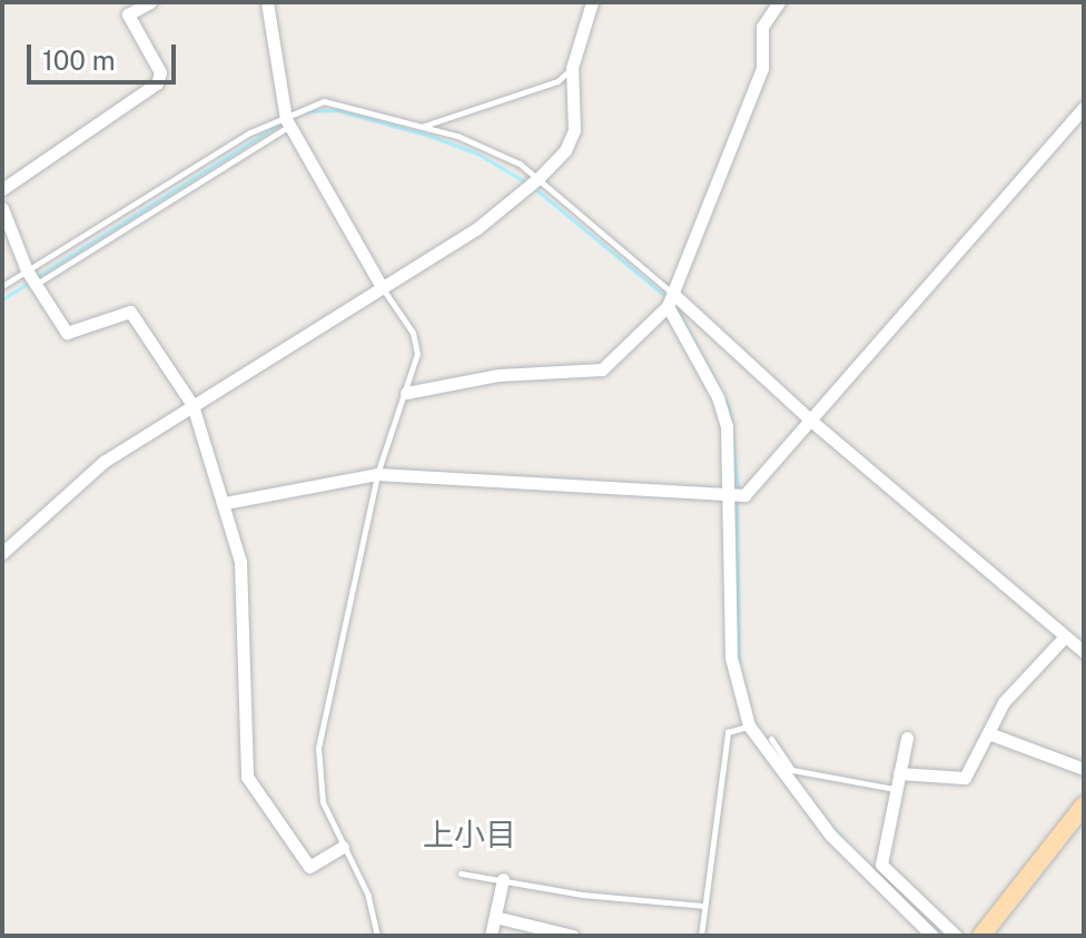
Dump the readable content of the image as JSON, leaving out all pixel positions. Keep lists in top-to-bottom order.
{
  "districts": ["上小目"],
  "scale_bar": "100 m"
}
